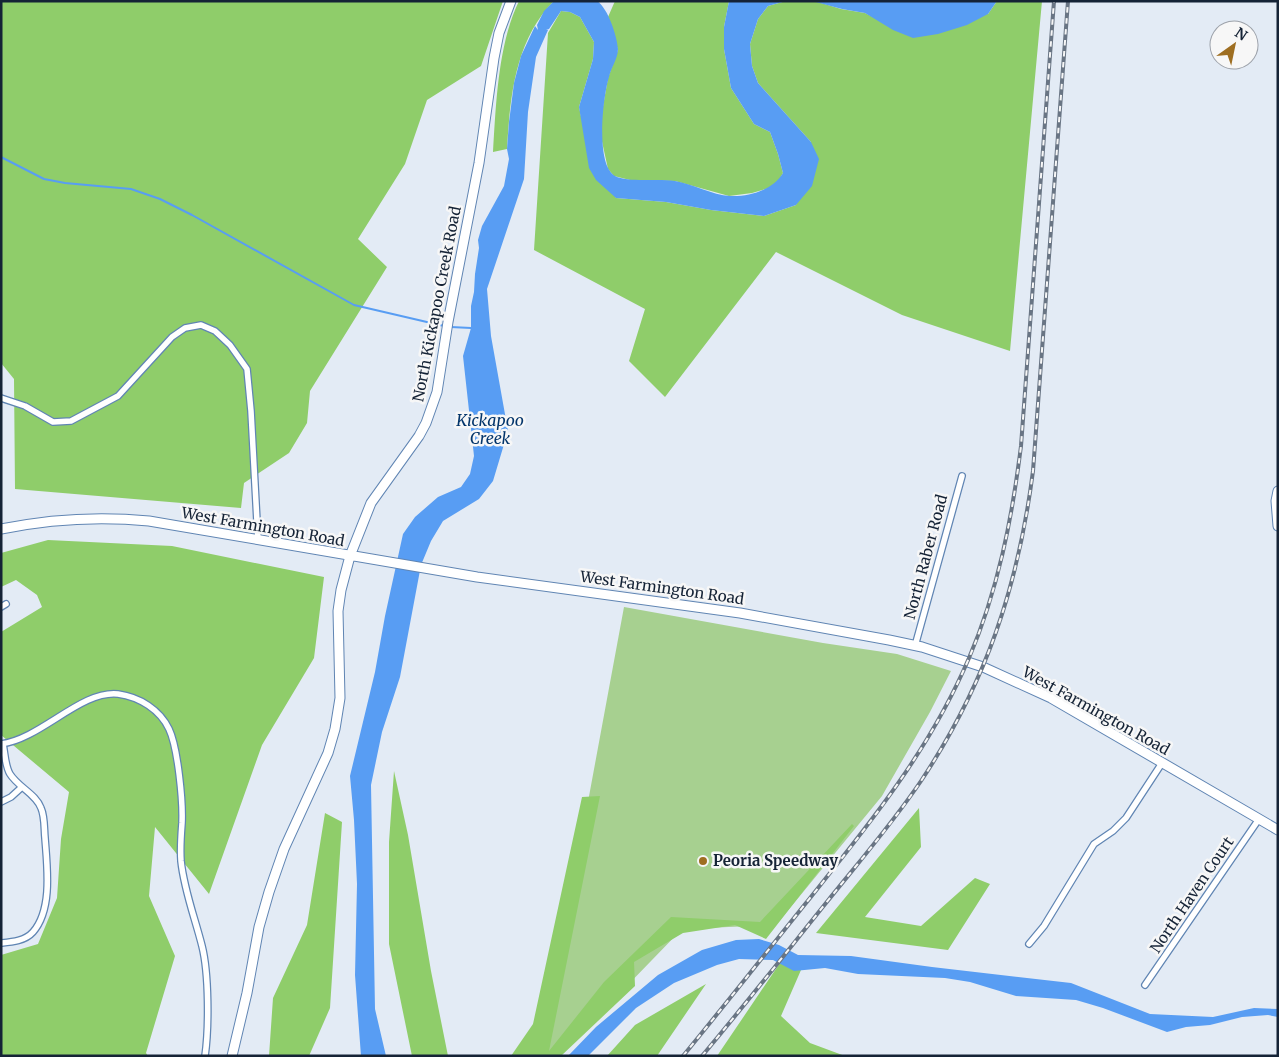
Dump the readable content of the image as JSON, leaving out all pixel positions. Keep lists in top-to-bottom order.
{
  "streets": {
    "main road": ["North Kickapoo Creek Road", "West Farmington Road"],
    "street": ["North Raber Road", "North Haven Court"]
  },
  "crossings": [
    ["North Kickapoo Creek Road", "West Farmington Road"],
    ["West Farmington Road", "North Raber Road"],
    ["West Farmington Road", "North Haven Court"]
  ],
  "water": ["Kickapoo Creek"],
  "places": ["Peoria Speedway"],
  "north": "top right"
}
